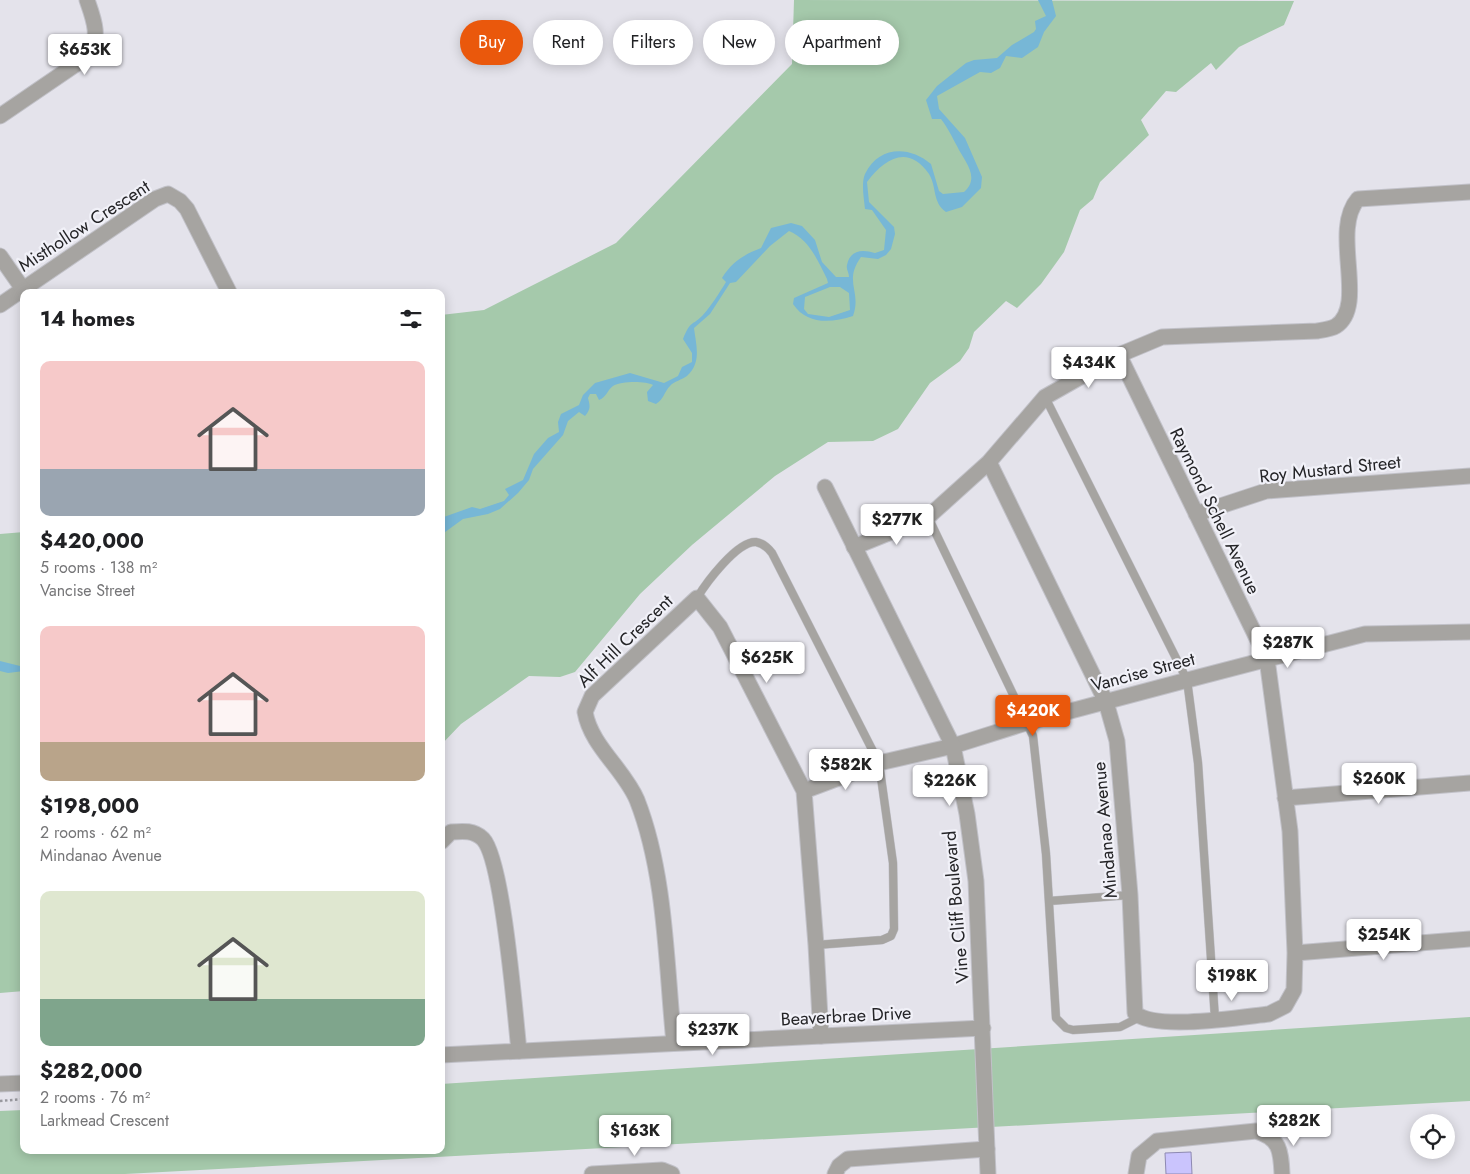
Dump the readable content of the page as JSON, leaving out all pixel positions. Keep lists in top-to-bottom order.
{
  "streets": {
    "street": [
      "Misthollow Crescent",
      "Roy Mustard Street",
      "Raymond Schell Avenue",
      "Alf Hill Crescent",
      "Vancise Street",
      "Mindanao Avenue",
      "Vine Cliff Boulevard",
      "Beaverbrae Drive"
    ]
  },
  "crossings": [
    ["Roy Mustard Street", "Raymond Schell Avenue"],
    ["Raymond Schell Avenue", "Vancise Street"],
    ["Alf Hill Crescent", "Vancise Street"],
    ["Alf Hill Crescent", "Beaverbrae Drive"],
    ["Vancise Street", "Mindanao Avenue"],
    ["Vancise Street", "Vine Cliff Boulevard"],
    ["Vine Cliff Boulevard", "Beaverbrae Drive"]
  ],
  "page": {
    "chip": [
      "Buy",
      "Rent",
      "Filters",
      "New",
      "Apartment"
    ],
    "price": [
      "$653K",
      "$434K",
      "$277K",
      "$287K",
      "$625K",
      "$420K",
      "$582K",
      "$260K",
      "$226K",
      "$254K",
      "$198K",
      "$237K",
      "$282K",
      "$163K"
    ],
    "heading": "14 homes",
    "list": [
      {
        "name": "$420,000",
        "note": "5 rooms · 138 m² · Vancise Street"
      },
      {
        "name": "$198,000",
        "note": "2 rooms · 62 m² · Mindanao Avenue"
      },
      {
        "name": "$282,000",
        "note": "2 rooms · 76 m² · Larkmead Crescent"
      }
    ]
  }
}
